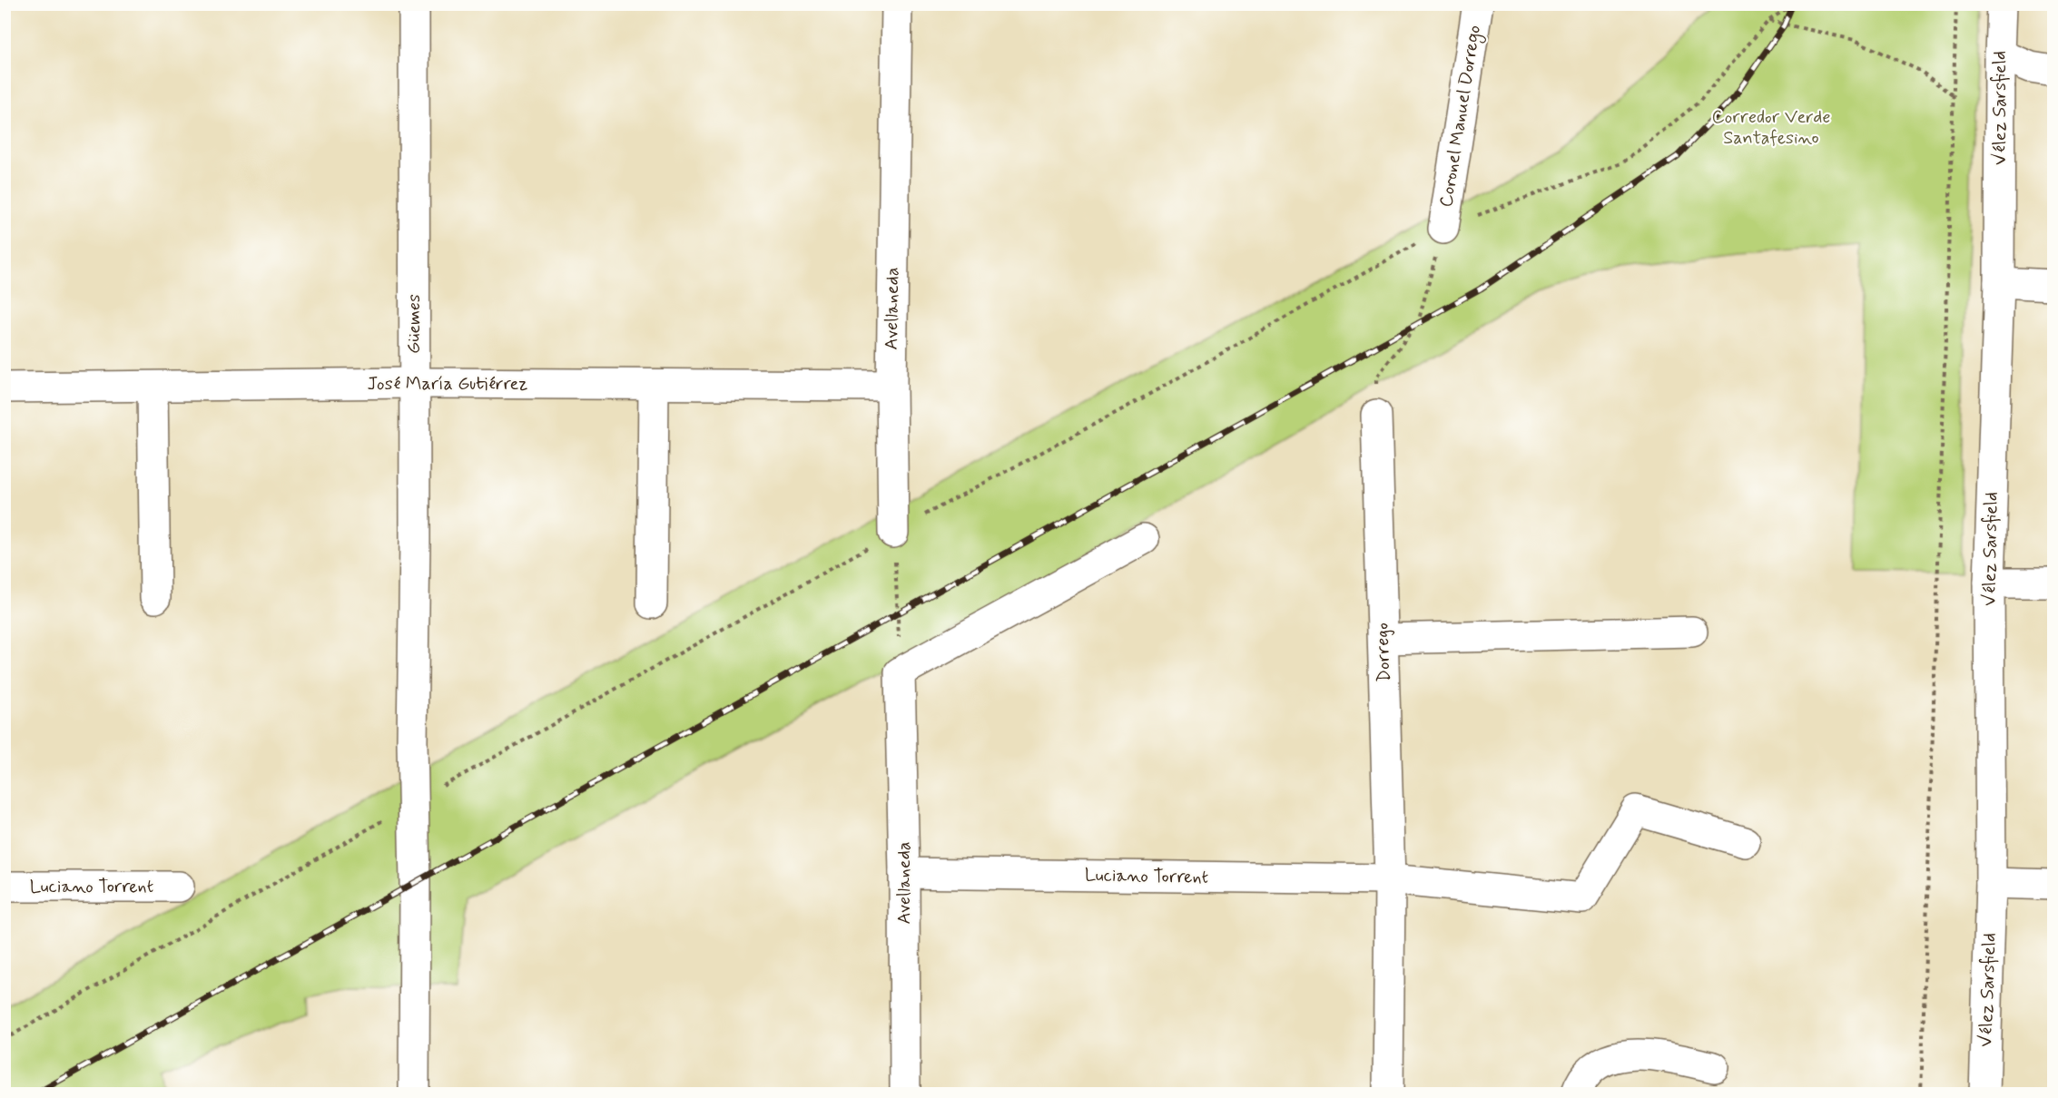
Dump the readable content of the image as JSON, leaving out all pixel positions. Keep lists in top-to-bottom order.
{
  "streets": {
    "street": [
      "Vélez Sarsfield",
      "Coronel Manuel Dorrego",
      "Avellaneda",
      "Güemes",
      "José María Gutiérrez",
      "Dorrego",
      "Luciano Torrent"
    ]
  },
  "crossings": [
    ["Avellaneda", "José María Gutiérrez"],
    ["Avellaneda", "Luciano Torrent"],
    ["Güemes", "José María Gutiérrez"],
    ["Dorrego", "Luciano Torrent"]
  ],
  "parks": ["Corredor Verde Santafesino"]
}
